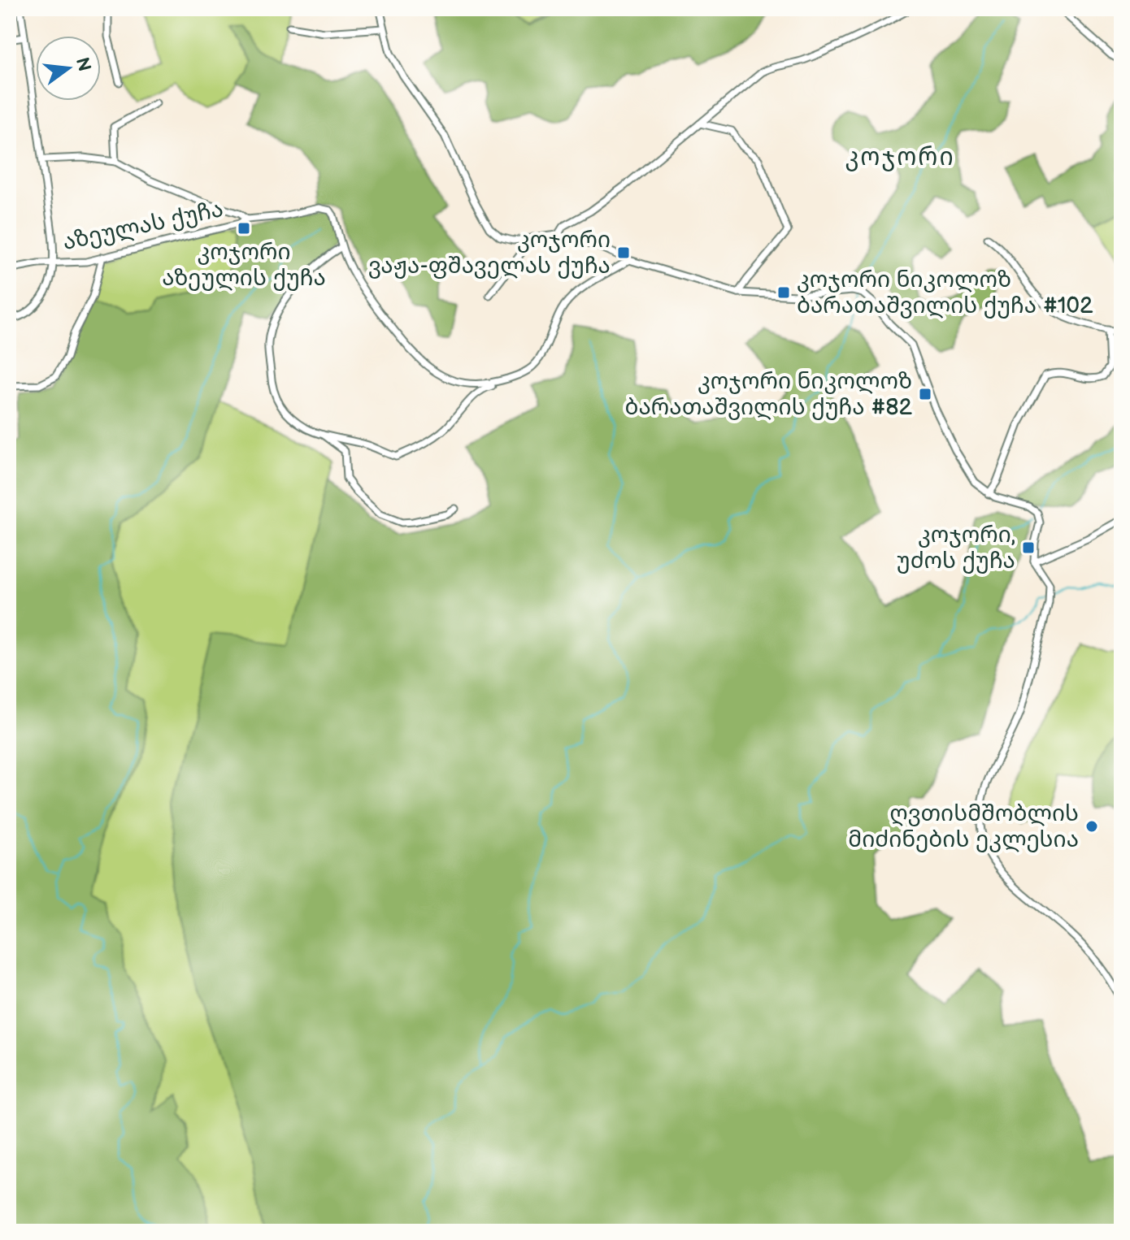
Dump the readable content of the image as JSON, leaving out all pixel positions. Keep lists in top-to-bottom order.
{
  "streets": {
    "street": ["აზეულას ქუჩა"]
  },
  "districts": ["კოჯორი"],
  "places": {
    "transit": [
      "კოჯორი აზეულის ქუჩა",
      "კოჯორი ვაჟა-ფშაველას ქუჩა",
      "კოჯორი ნიკოლოზ ბარათაშვილის ქუჩა #102",
      "კოჯორი ნიკოლოზ ბარათაშვილის ქუჩა #82",
      "კოჯორი, უძოს ქუჩა"
    ],
    "other": ["ღვთისმშობლის მიძინების ეკლესია"]
  },
  "north": "right"
}
